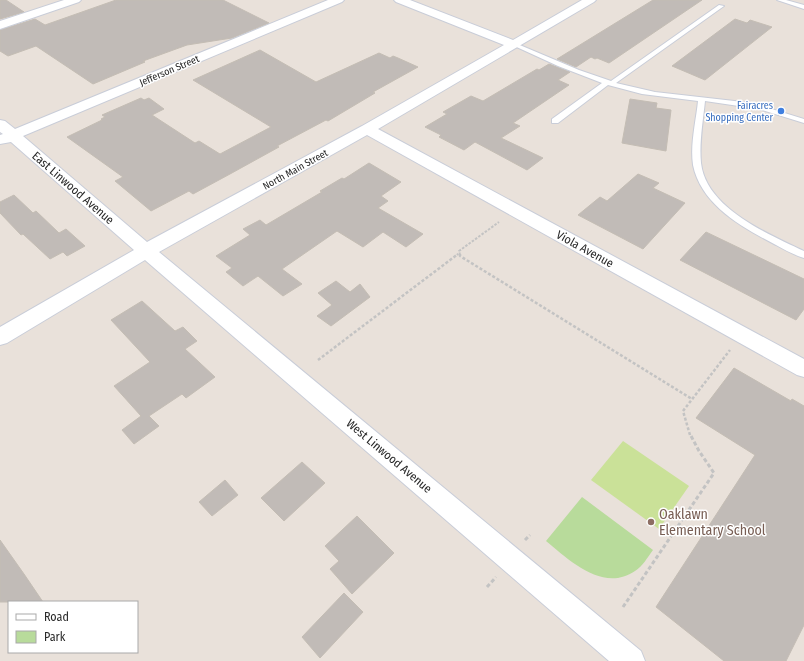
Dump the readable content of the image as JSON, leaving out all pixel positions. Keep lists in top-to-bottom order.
{
  "streets": {
    "street": [
      "Jefferson Street",
      "North Main Street",
      "East Linwood Avenue",
      "Viola Avenue",
      "West Linwood Avenue"
    ]
  },
  "crossings": [
    ["Jefferson Street", "East Linwood Avenue"],
    ["North Main Street", "East Linwood Avenue"],
    ["North Main Street", "Viola Avenue"],
    ["North Main Street", "West Linwood Avenue"],
    ["East Linwood Avenue", "West Linwood Avenue"]
  ],
  "places": ["Fairacres Shopping Center", "Oaklawn Elementary School"],
  "legend": ["Road", "Park"]
}
